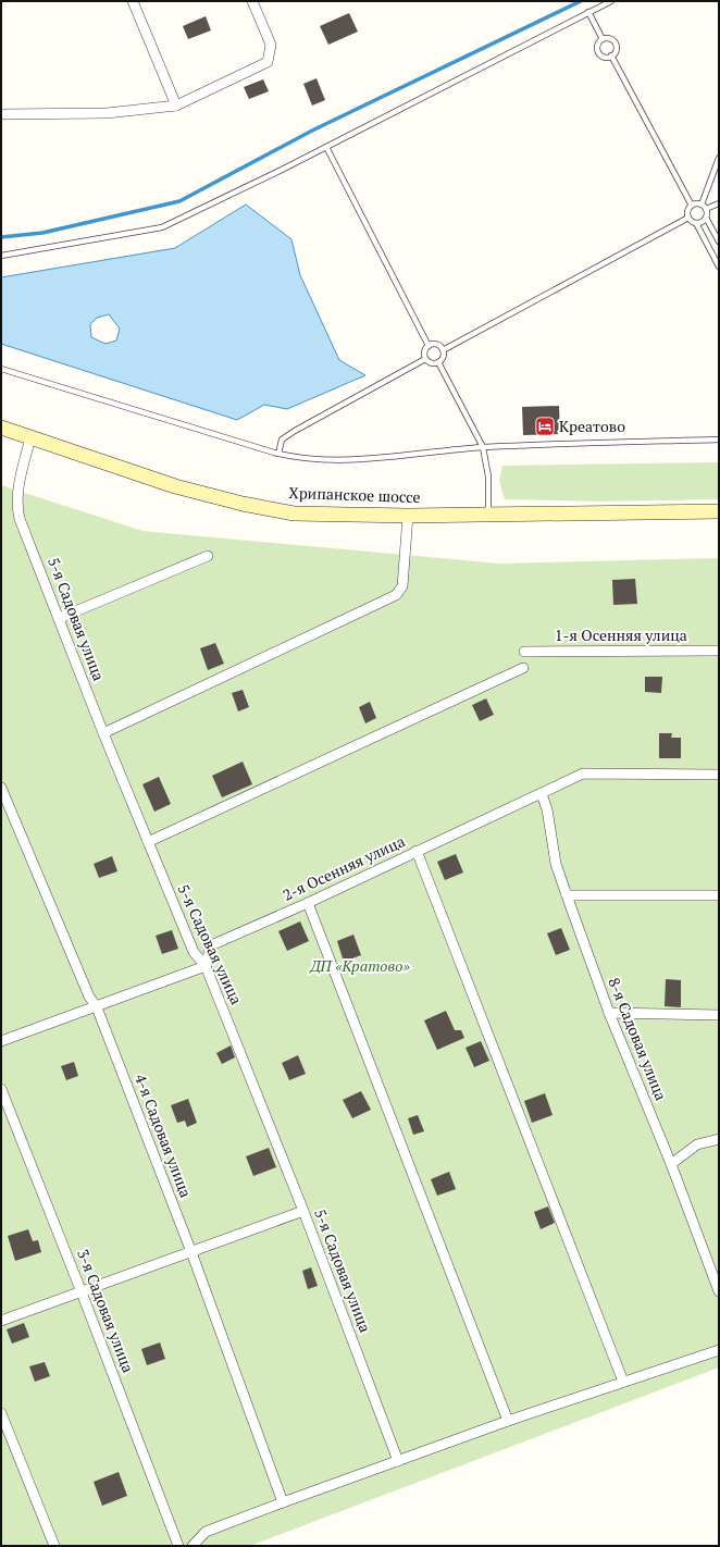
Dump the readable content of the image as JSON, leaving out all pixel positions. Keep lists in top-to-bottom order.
{
  "streets": {
    "main road": ["Хрипанское шоссе"],
    "street": [
      "5-я Садовая улица",
      "1-я Осенняя улица",
      "2-я Осенняя улица",
      "8-я Садовая улица",
      "4-я Садовая улица",
      "3-я Садовая улица"
    ]
  },
  "crossings": [
    ["Хрипанское шоссе", "5-я Садовая улица"],
    ["5-я Садовая улица", "2-я Осенняя улица"],
    ["2-я Осенняя улица", "8-я Садовая улица"]
  ],
  "parks": ["ДП «Кратово»"],
  "places": {
    "hotel": ["Креатово"]
  }
}
